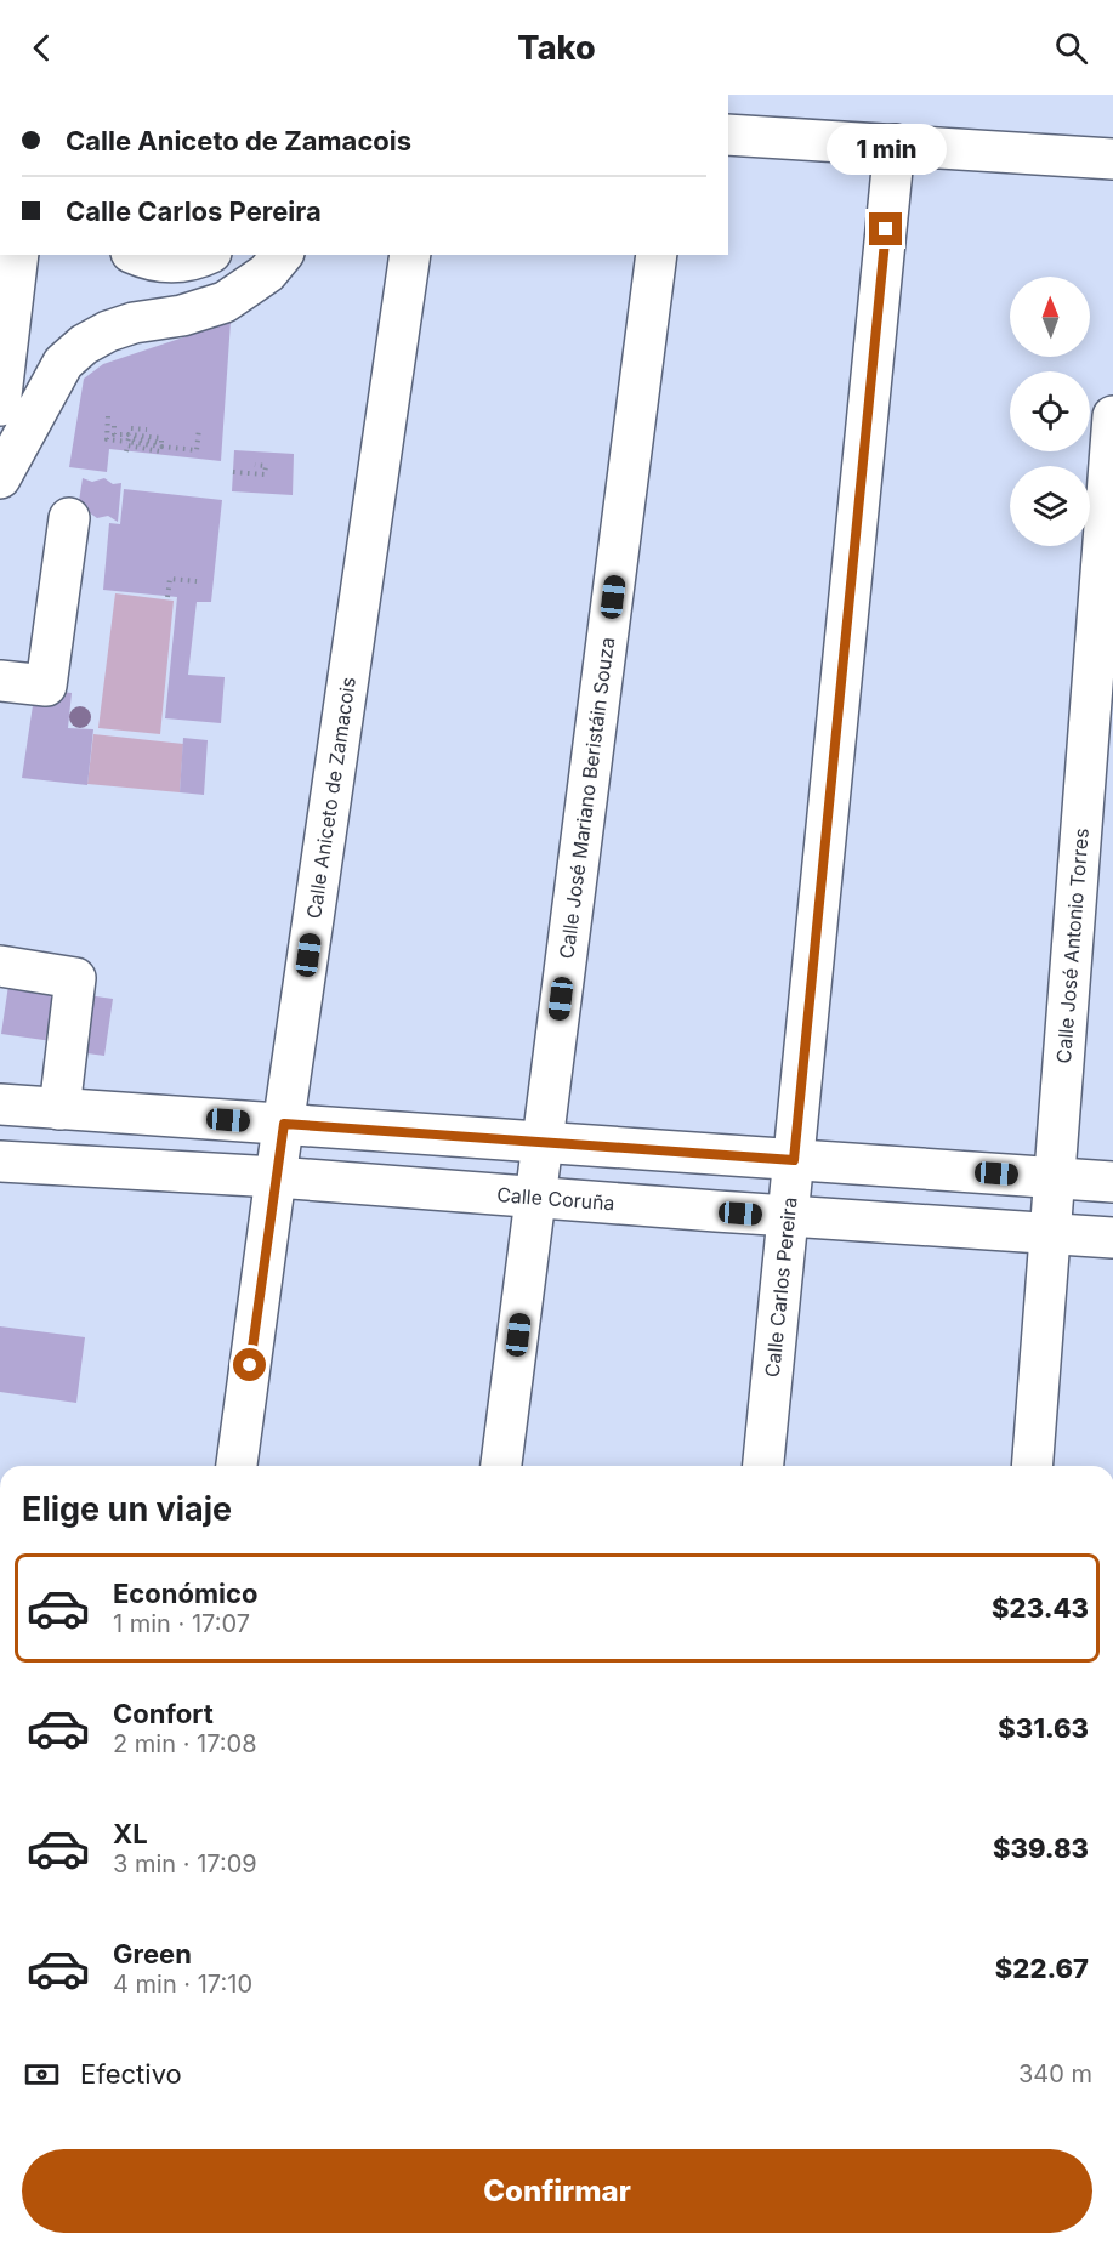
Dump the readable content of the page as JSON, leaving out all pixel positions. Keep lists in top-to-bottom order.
{
  "streets": {
    "main road": [
      "Calle Aniceto de Zamacois",
      "Calle José Mariano Beristáin Souza",
      "Calle José Antonio Torres",
      "Calle Coruña",
      "Calle Carlos Pereira"
    ]
  },
  "crossings": [
    ["Calle Aniceto de Zamacois", "Calle Coruña"],
    ["Calle José Mariano Beristáin Souza", "Calle Coruña"],
    ["Calle José Antonio Torres", "Calle Coruña"],
    ["Calle Coruña", "Calle Carlos Pereira"]
  ],
  "north": "top",
  "page": {
    "header": "Tako",
    "banner": ["Calle Aniceto de Zamacois", "Calle Carlos Pereira"],
    "bubble": "1 min",
    "heading": "Elige un viaje",
    "list": [
      {
        "name": "Económico",
        "note": "1 min · 17:07",
        "value": "$23.43"
      },
      {
        "name": "Confort",
        "note": "2 min · 17:08",
        "value": "$31.63"
      },
      {
        "name": "XL",
        "note": "3 min · 17:09",
        "value": "$39.83"
      },
      {
        "name": "Green",
        "note": "4 min · 17:10",
        "value": "$22.67"
      }
    ],
    "pay": ["Efectivo", "340 m"],
    "buttons": "Confirmar"
  }
}
